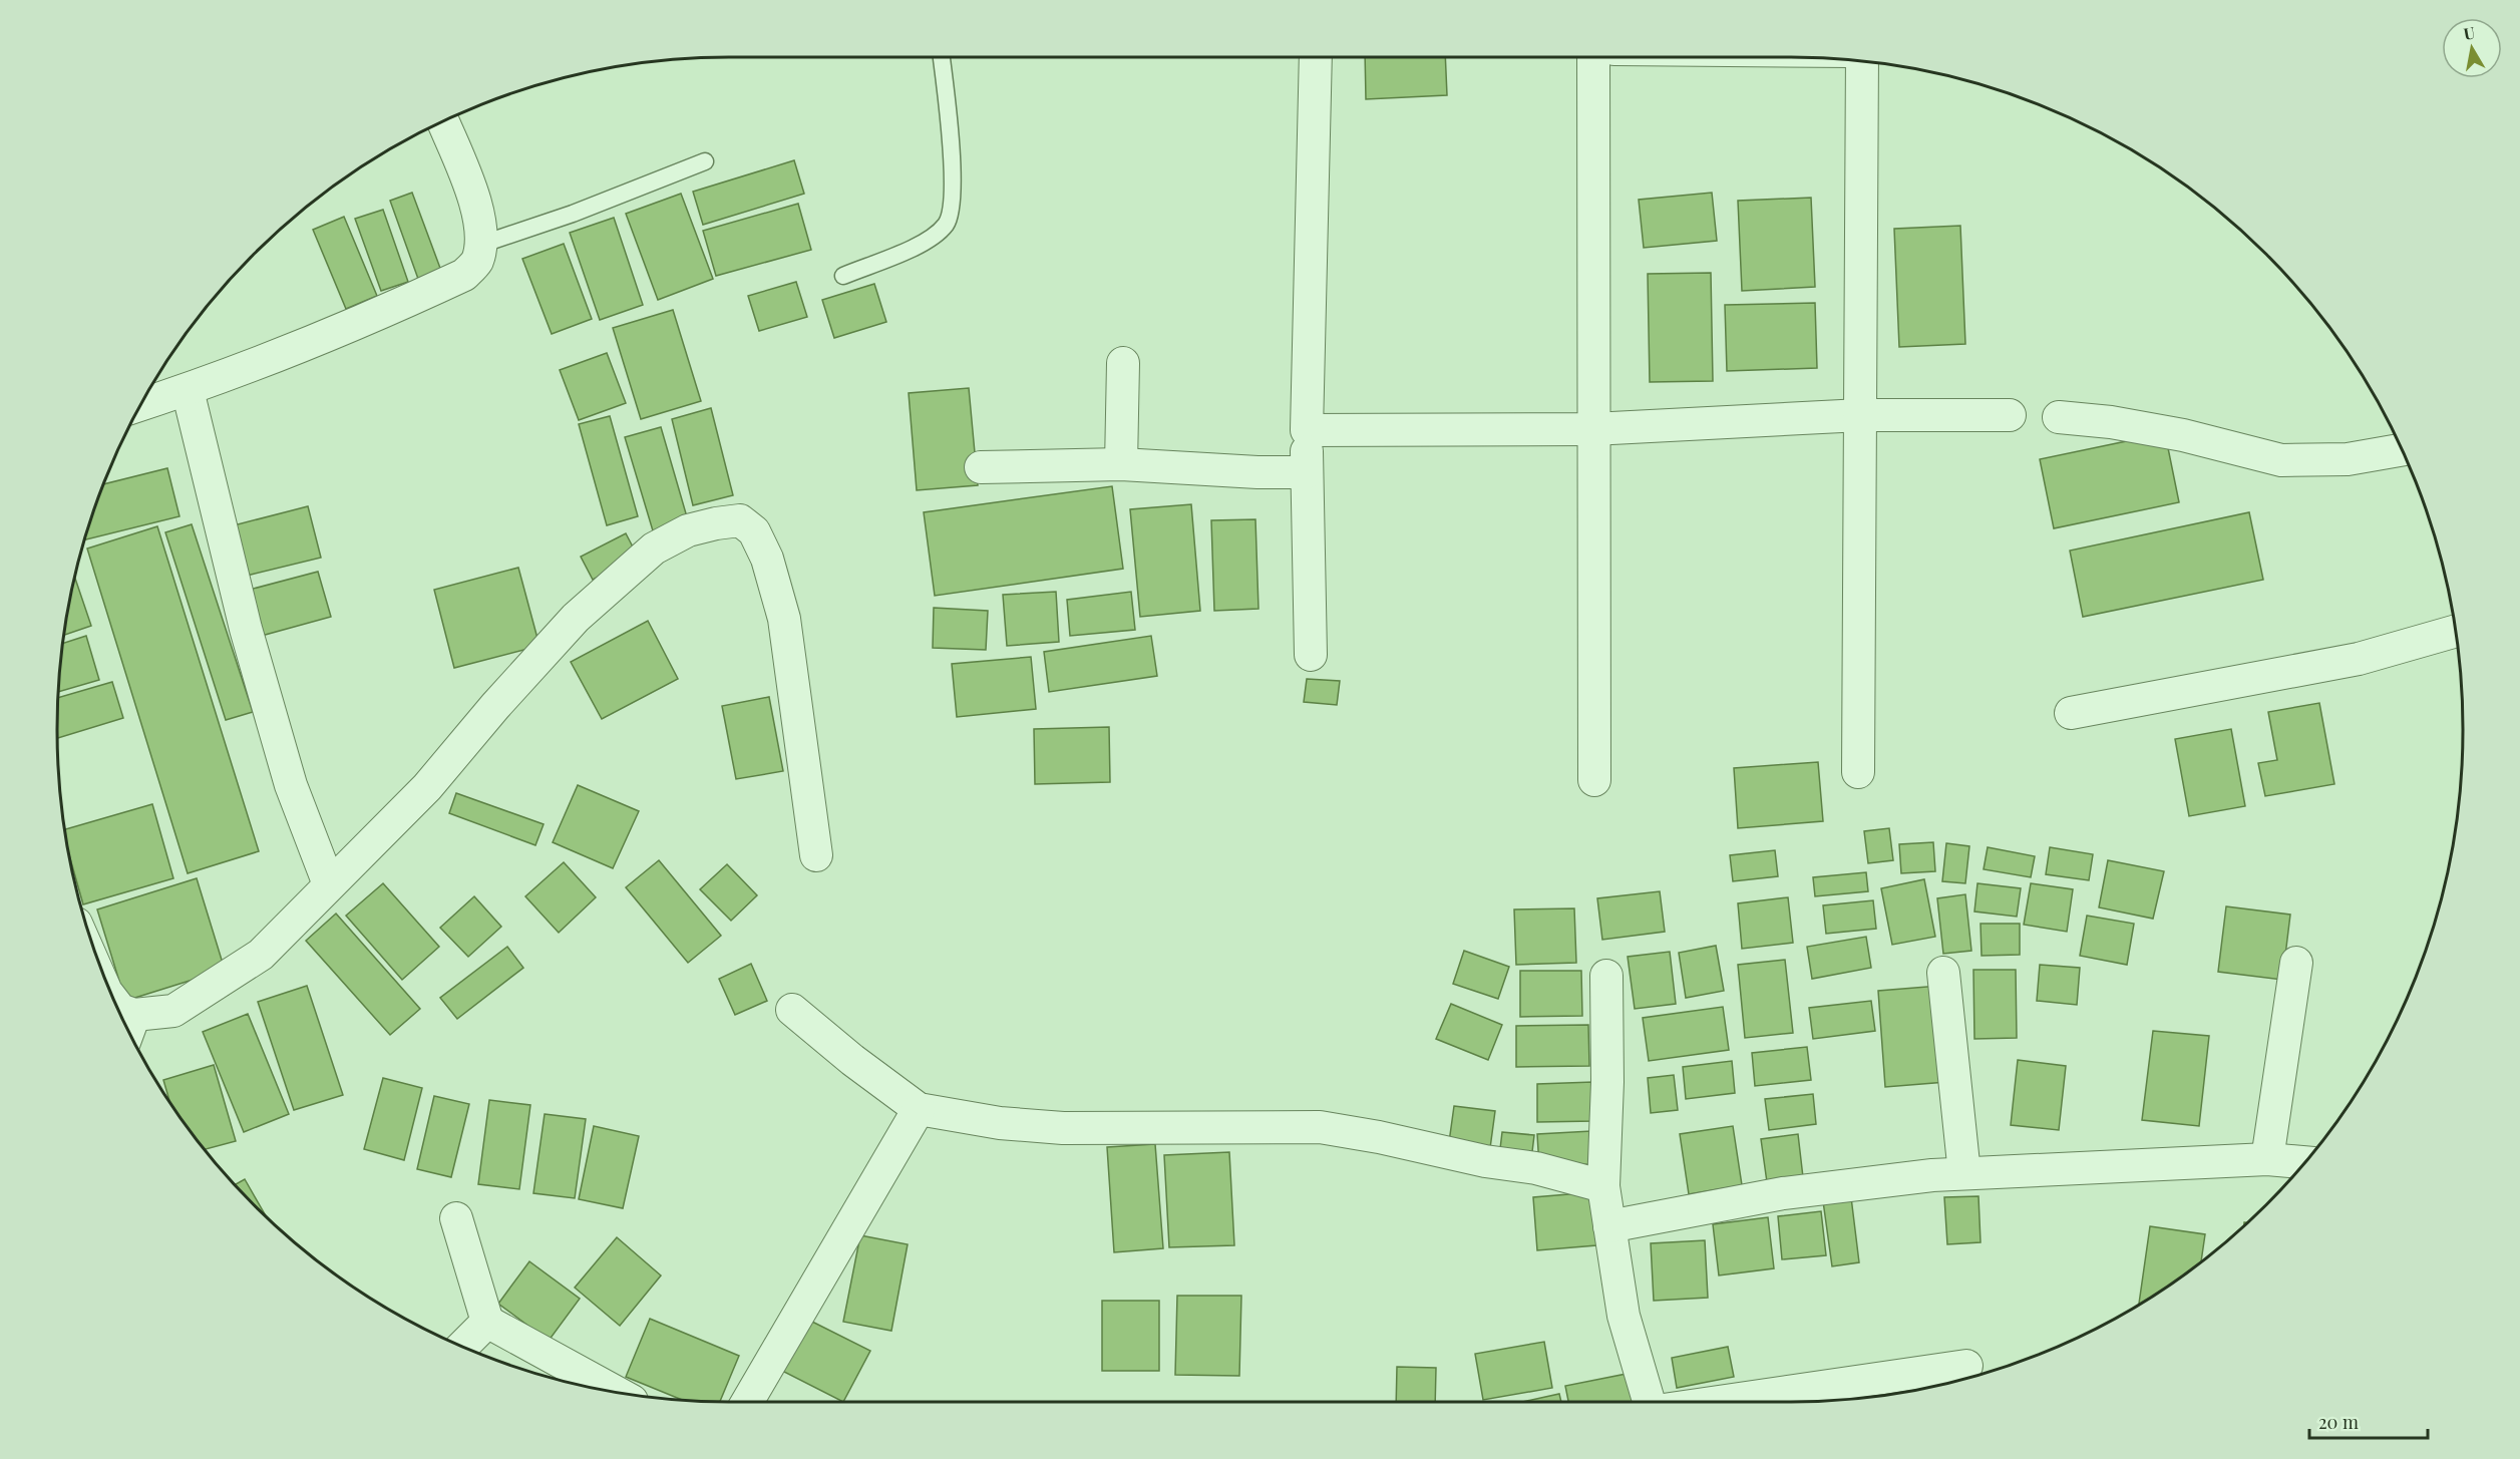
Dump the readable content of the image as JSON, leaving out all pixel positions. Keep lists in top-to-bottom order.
{
  "scale_bar": "20 m",
  "north": "top"
}
